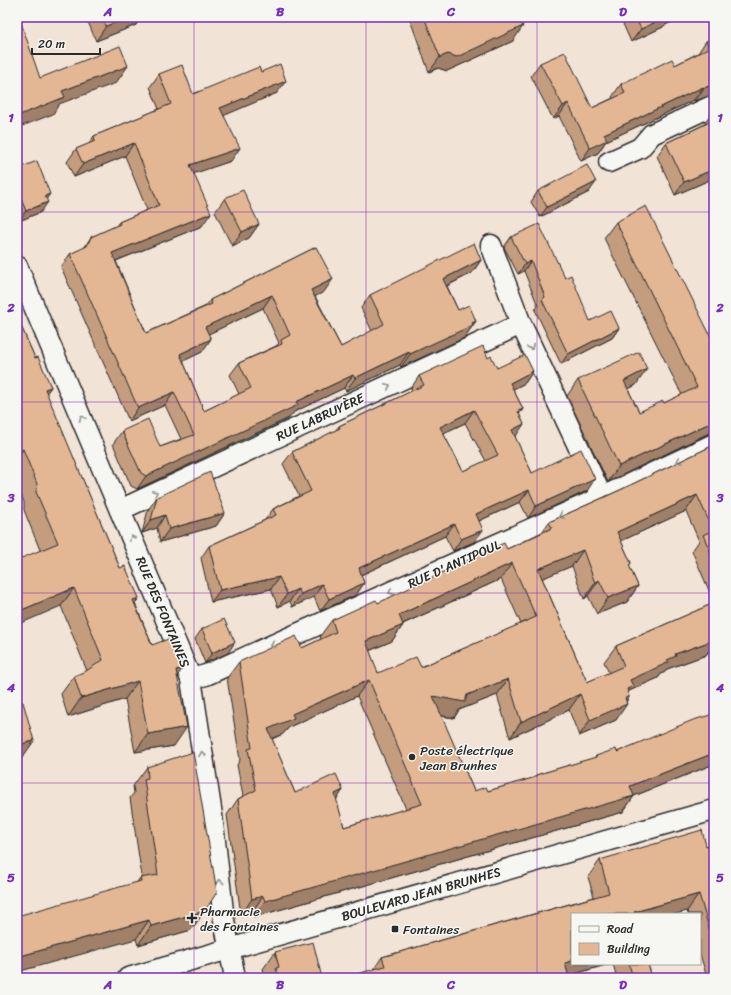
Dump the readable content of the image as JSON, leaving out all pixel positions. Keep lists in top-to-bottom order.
{
  "streets": {
    "street": [
      "RUE LABRUYÈRE",
      "RUE D'ANTIPOUL",
      "RUE DES FONTAINES",
      "BOULEVARD JEAN BRUNHES"
    ]
  },
  "crossings": [
    ["RUE LABRUYÈRE", "RUE DES FONTAINES"],
    ["RUE D'ANTIPOUL", "RUE DES FONTAINES"],
    ["RUE DES FONTAINES", "BOULEVARD JEAN BRUNHES"]
  ],
  "one_way": ["RUE LABRUYÈRE", "RUE D'ANTIPOUL", "RUE DES FONTAINES"],
  "places": {
    "other": ["Poste électrique Jean Brunhes"],
    "health": ["Pharmacie des Fontaines"],
    "transit": ["Fontaines"]
  },
  "legend": ["Road", "Building"],
  "scale_bar": "20 m",
  "grid": {
    "columns": [
      "A",
      "B",
      "C",
      "D"
    ],
    "rows": [
      "1",
      "2",
      "3",
      "4",
      "5"
    ]
  }
}
